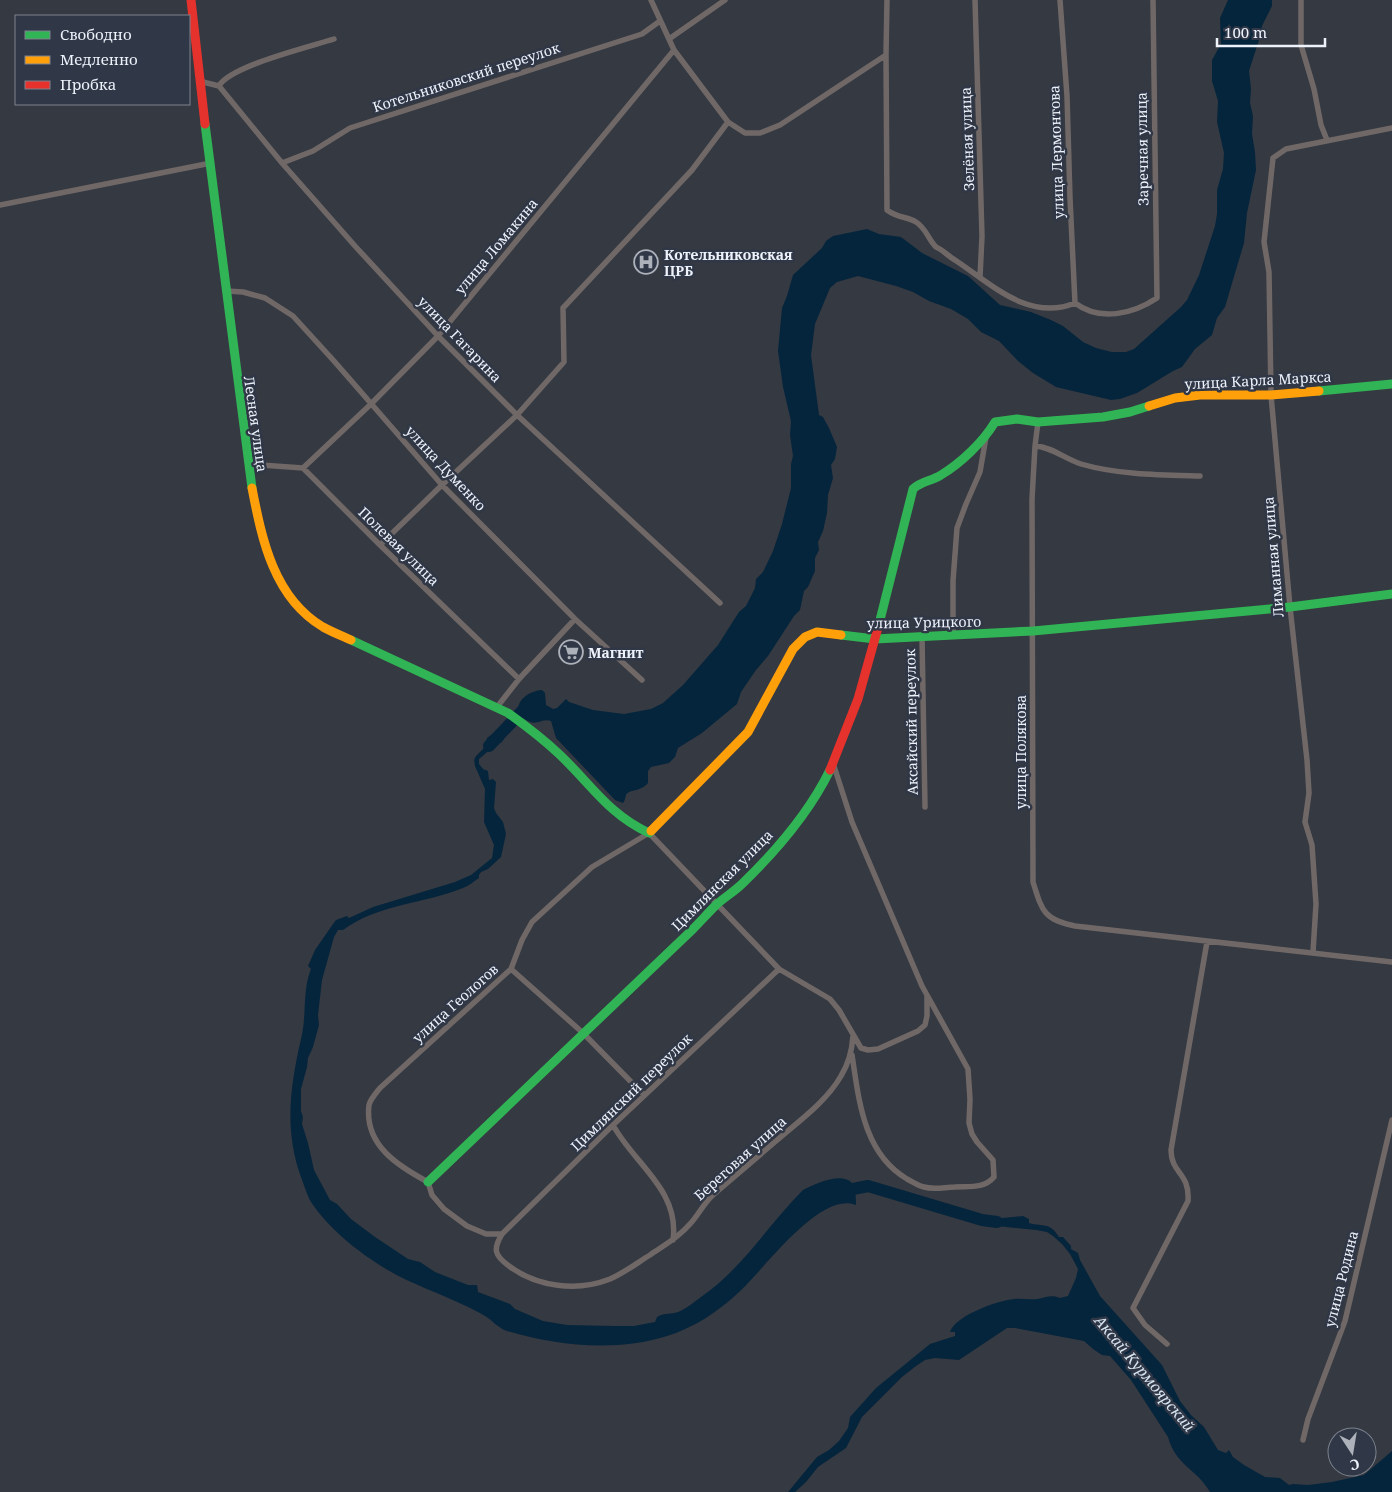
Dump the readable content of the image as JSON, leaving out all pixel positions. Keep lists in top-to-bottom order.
{
  "streets": {
    "street": [
      "Котельниковский переулок",
      "Зелёная улица",
      "Заречная улица",
      "улица Лермонтова",
      "улица Ломакина",
      "улица Гагарина",
      "улица Карла Маркса",
      "Лесная улица",
      "улица Думенко",
      "Полевая улица",
      "Лиманная улица",
      "улица Урицкого",
      "Аксайский переулок",
      "улица Полякова",
      "Цимлянская улица",
      "улица Геологов",
      "Цимлянский переулок",
      "Береговая улица",
      "улица Родина"
    ]
  },
  "crossings": [
    ["Котельниковский переулок", "улица Гагарина"],
    ["Заречная улица", "улица Лермонтова"],
    ["улица Ломакина", "улица Гагарина"],
    ["улица Ломакина", "улица Думенко"],
    ["улица Ломакина", "Полевая улица"],
    ["улица Карла Маркса", "Лиманная улица"],
    ["улица Карла Маркса", "улица Полякова"],
    ["улица Карла Маркса", "Цимлянская улица"],
    ["Лесная улица", "улица Думенко"],
    ["Лесная улица", "улица Урицкого"],
    ["Лесная улица", "улица Геологов"],
    ["Лиманная улица", "улица Урицкого"],
    ["Лиманная улица", "улица Полякова"],
    ["улица Урицкого", "Аксайский переулок"],
    ["улица Урицкого", "улица Полякова"],
    ["улица Урицкого", "Цимлянская улица"],
    ["улица Урицкого", "улица Геологов"],
    ["улица Полякова", "Цимлянская улица"],
    ["Цимлянская улица", "улица Геологов"],
    ["Цимлянский переулок", "Береговая улица"]
  ],
  "water": ["Аксай Курмоярский"],
  "places": {
    "hospital": ["Котельниковская ЦРБ"],
    "supermarket": ["Магнит"]
  },
  "legend": ["Свободно", "Медленно", "Пробка"],
  "scale_bar": "100 m",
  "north": "bottom"
}
